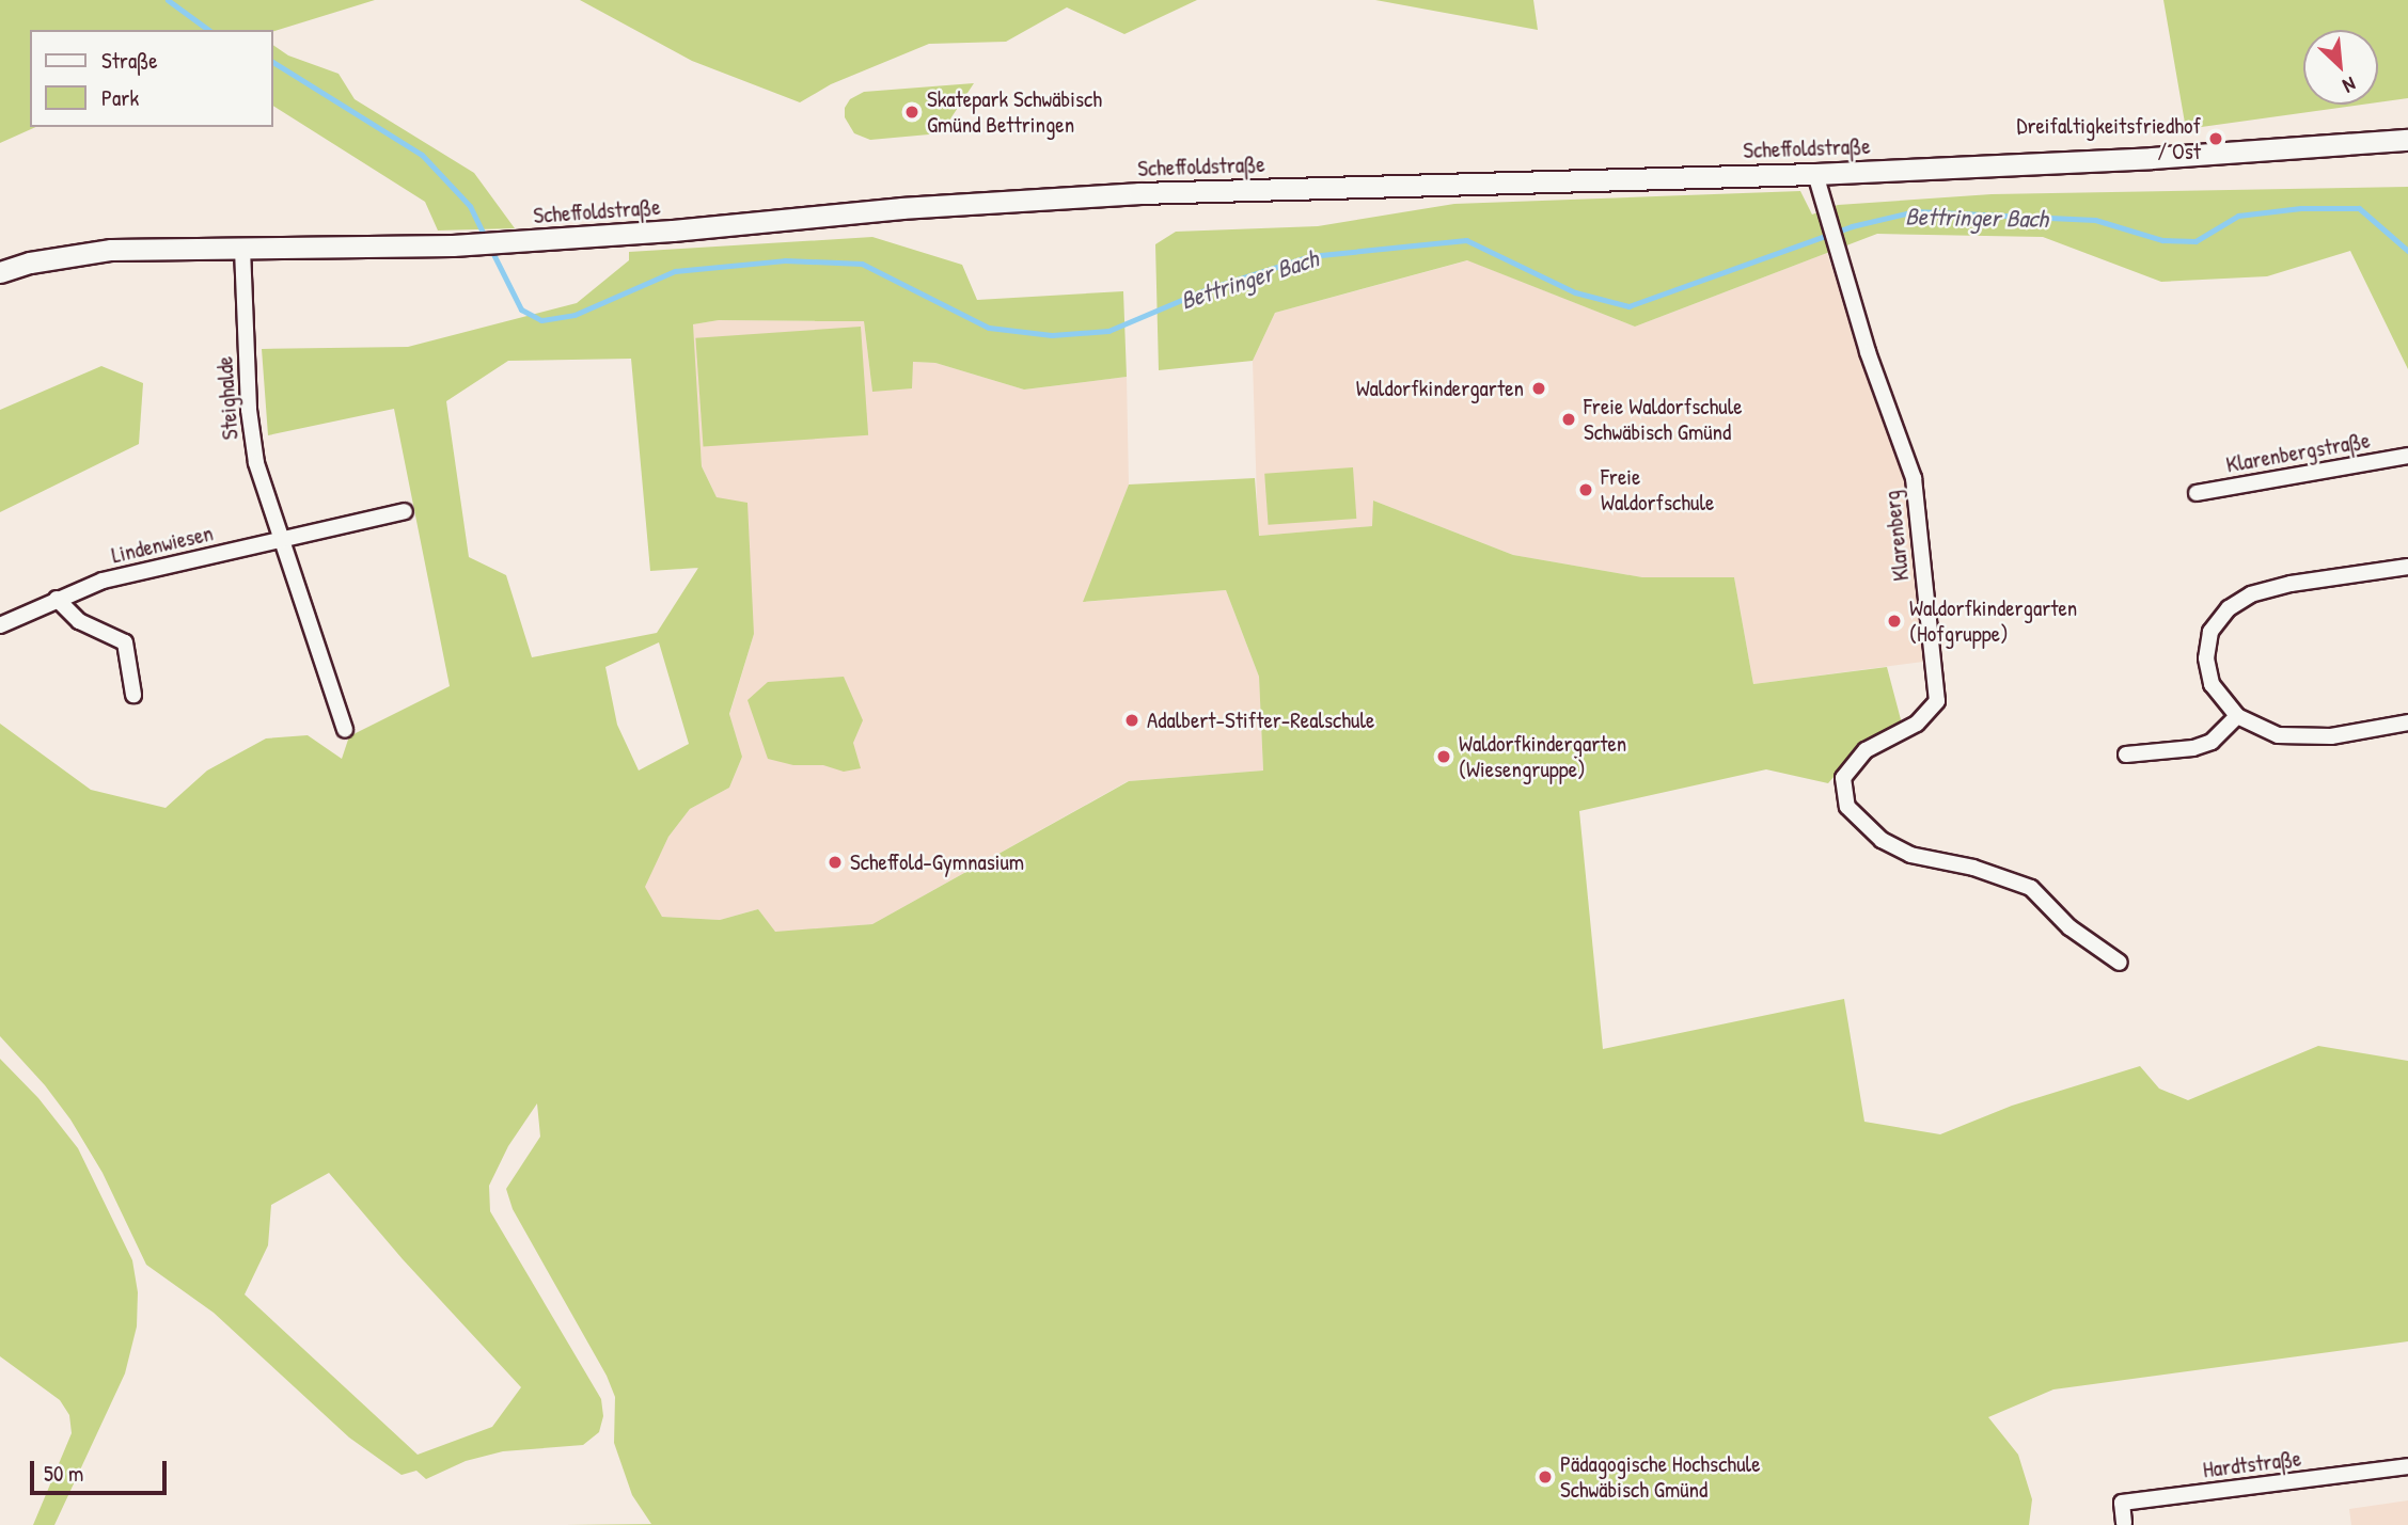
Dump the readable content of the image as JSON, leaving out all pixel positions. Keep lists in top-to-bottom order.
{
  "streets": {
    "main road": ["Scheffoldstraße"],
    "street": [
      "Steighalde",
      "Klarenbergstraße",
      "Klarenberg",
      "Lindenwiesen",
      "Hardtstraße"
    ]
  },
  "crossings": [
    ["Scheffoldstraße", "Steighalde"],
    ["Scheffoldstraße", "Klarenberg"],
    ["Steighalde", "Lindenwiesen"]
  ],
  "water": ["Bettringer Bach"],
  "places": [
    "Skatepark Schwäbisch Gmünd Bettringen",
    "Dreifaltigkeitsfriedhof / Ost",
    "Waldorfkindergarten",
    "Freie Waldorfschule Schwäbisch Gmünd",
    "Freie Waldorfschule",
    "Waldorfkindergarten (Hofgruppe)",
    "Adalbert-Stifter-Realschule",
    "Waldorfkindergarten (Wiesengruppe)",
    "Scheffold-Gymnasium",
    "Pädagogische Hochschule Schwäbisch Gmünd"
  ],
  "legend": ["Straße", "Park"],
  "scale_bar": "50 m",
  "north": "bottom right"
}
